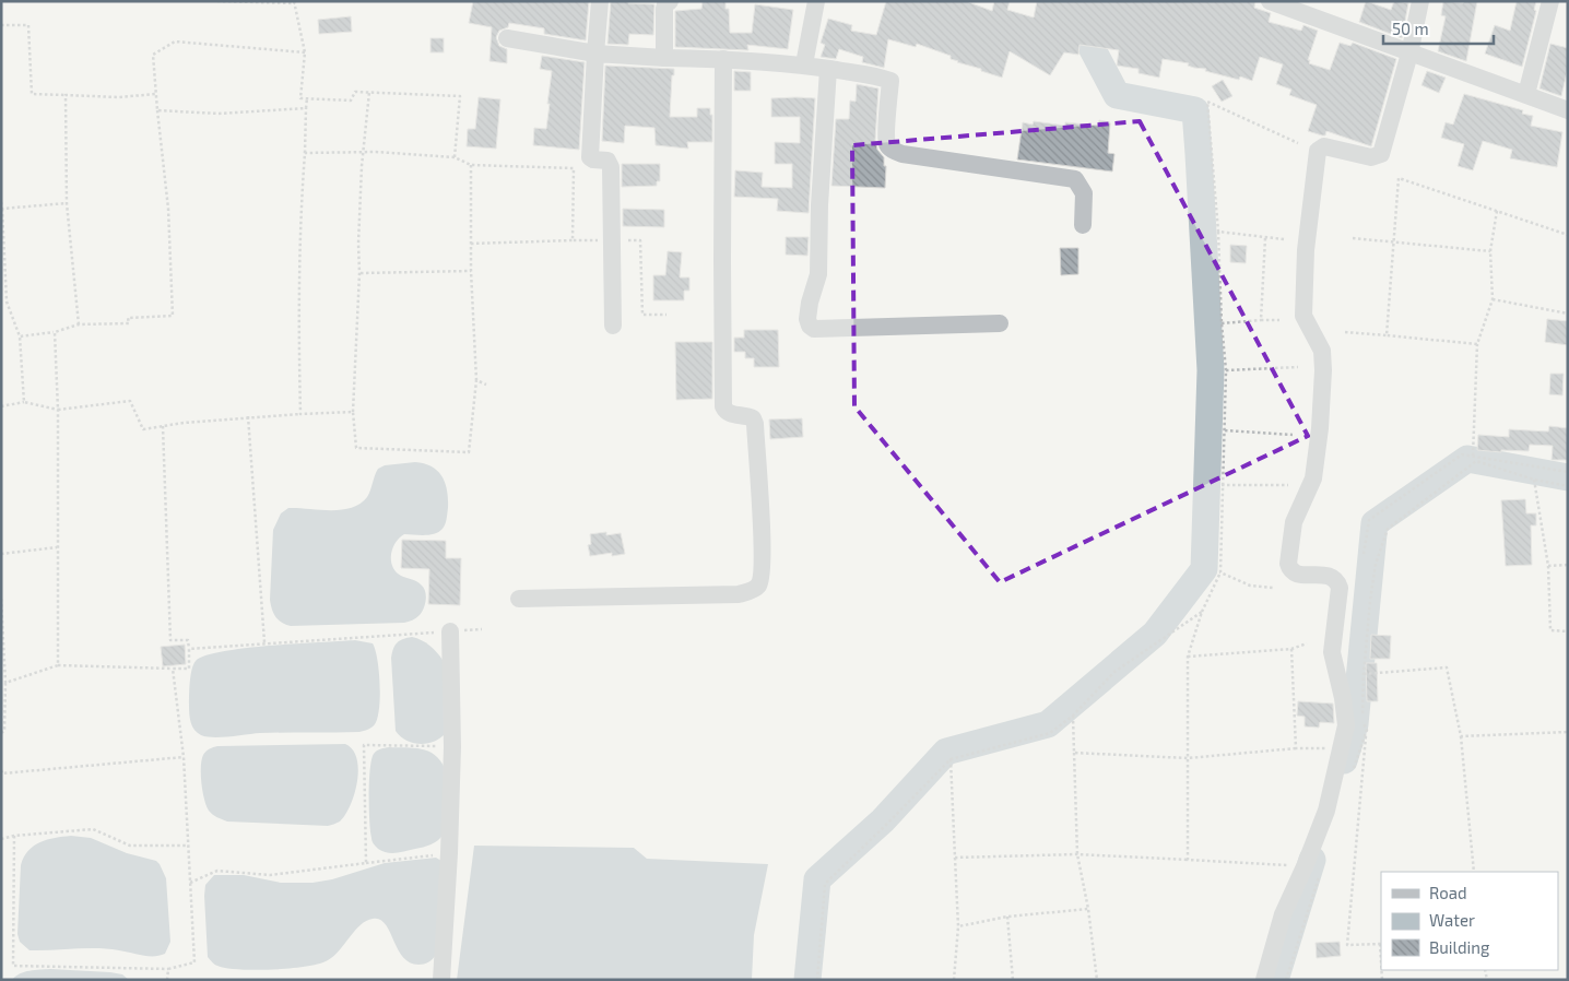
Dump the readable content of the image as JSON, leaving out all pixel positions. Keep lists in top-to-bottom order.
{
  "legend": ["Road", "Water", "Building"],
  "scale_bar": "50 m"
}
